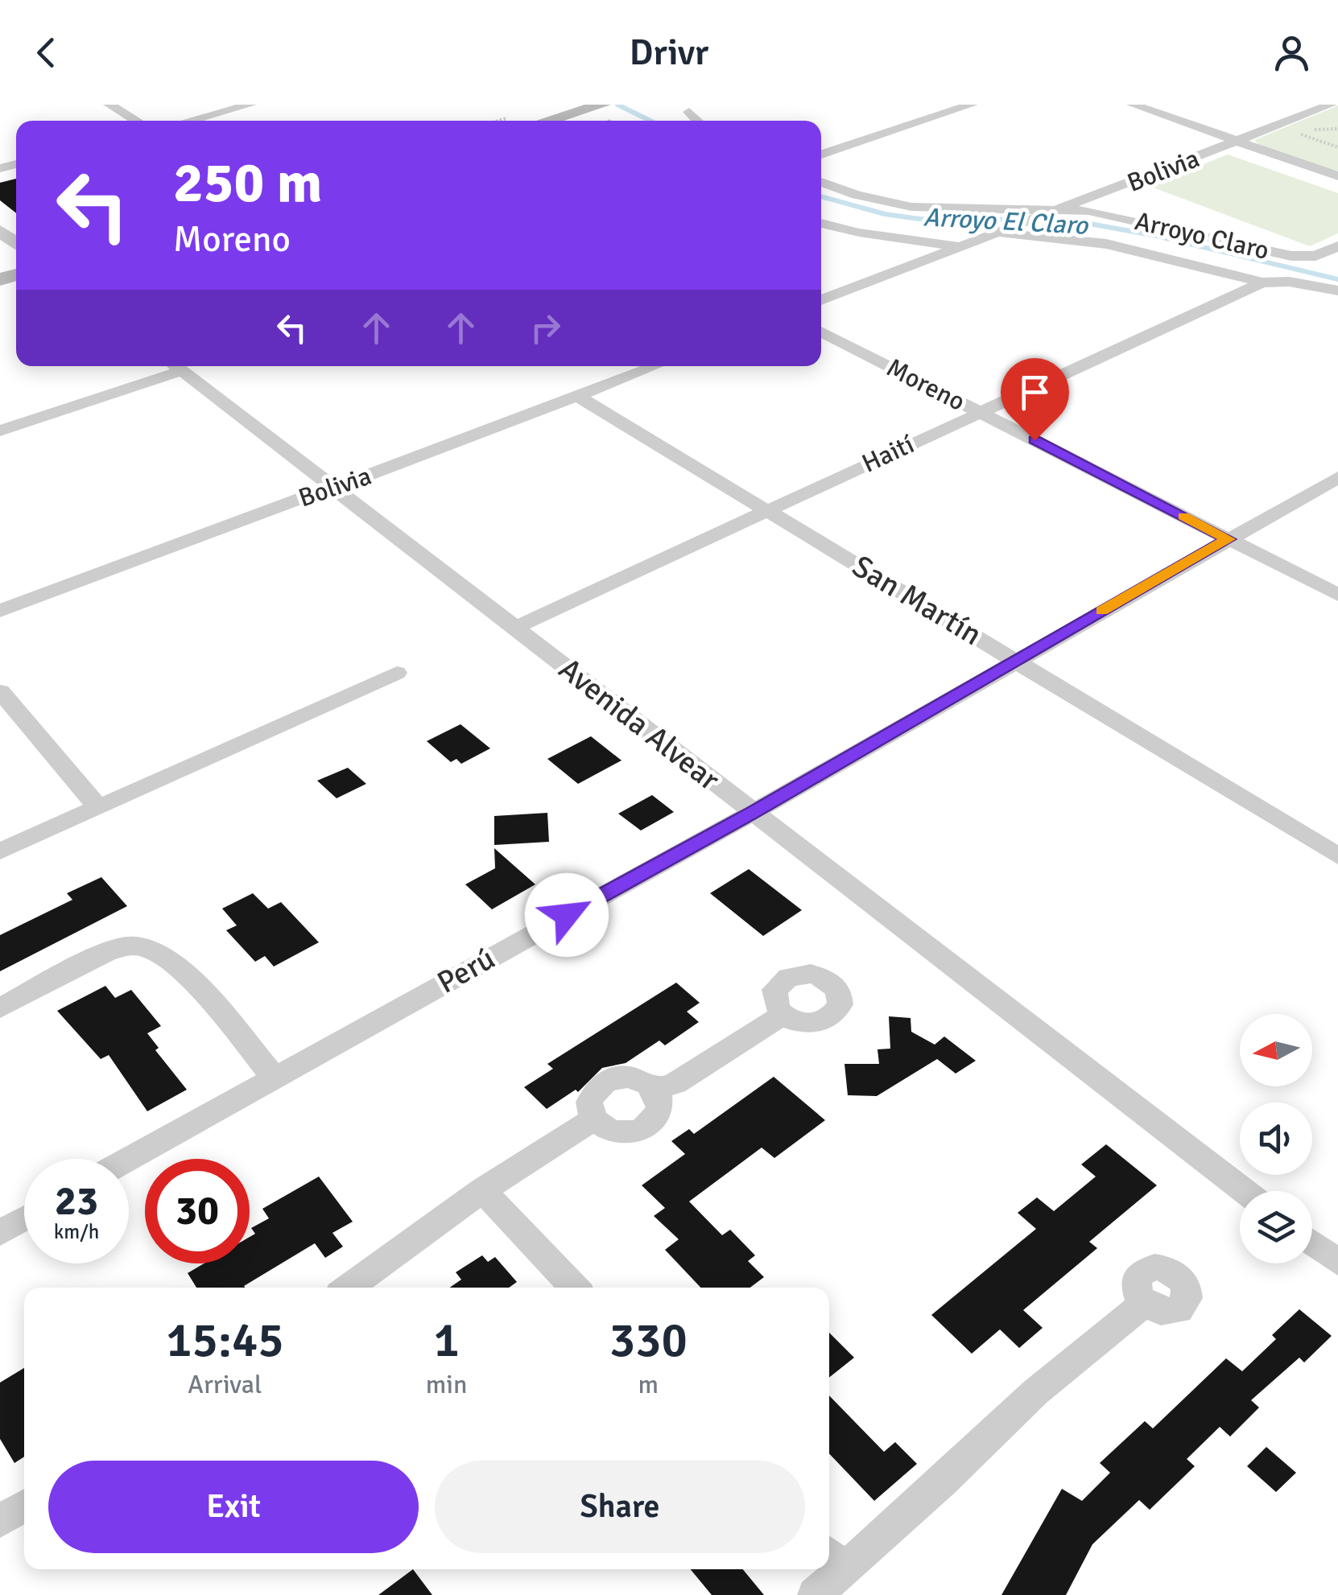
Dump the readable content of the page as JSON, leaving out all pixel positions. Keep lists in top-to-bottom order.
{
  "streets": {
    "street": [
      "Bolivia",
      "Arroyo Claro",
      "Moreno",
      "Haití",
      "San Martín",
      "Avenida Alvear",
      "Perú"
    ]
  },
  "crossings": [
    ["Bolivia", "Arroyo Claro"],
    ["Bolivia", "San Martín"],
    ["Bolivia", "Avenida Alvear"],
    ["Arroyo Claro", "Haití"],
    ["Moreno", "Haití"],
    ["Moreno", "Perú"],
    ["Haití", "San Martín"],
    ["Haití", "Avenida Alvear"],
    ["San Martín", "Perú"],
    ["Avenida Alvear", "Perú"]
  ],
  "water": ["Arroyo El Claro"],
  "north": "left",
  "page": {
    "header": "Drivr",
    "turn": ["250 m", "Moreno"],
    "speed": "23 km/h",
    "limit": "30",
    "eta": [
      "15:45",
      "Arrival",
      "1",
      "min",
      "330",
      "m"
    ],
    "buttons": ["Exit", "Share"]
  }
}
